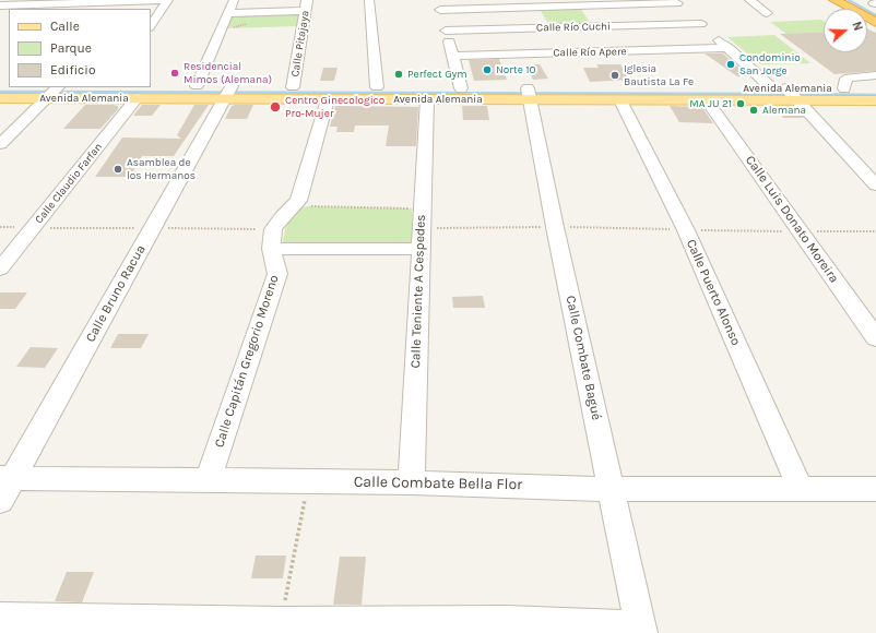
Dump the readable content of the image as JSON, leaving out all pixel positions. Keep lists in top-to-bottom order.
{
  "streets": {
    "main road": ["Avenida Alemania"],
    "street": [
      "Calle Río Cuchi",
      "Calle Pitajaya",
      "Calle Río Apere",
      "Calle Claudio Farfan",
      "Calle Luis Donato Moreira",
      "Calle Teniente A Cespedes",
      "Calle Puerto Alonso",
      "Calle Bruno Racua",
      "Calle Combate Bagué",
      "Calle Capitán Gregorio Moreno",
      "Calle Combate Bella Flor"
    ]
  },
  "crossings": [
    ["Calle Pitajaya", "Avenida Alemania"],
    ["Avenida Alemania", "Calle Claudio Farfan"],
    ["Avenida Alemania", "Calle Luis Donato Moreira"],
    ["Avenida Alemania", "Calle Teniente A Cespedes"],
    ["Avenida Alemania", "Calle Puerto Alonso"],
    ["Avenida Alemania", "Calle Bruno Racua"],
    ["Avenida Alemania", "Calle Combate Bagué"],
    ["Avenida Alemania", "Calle Capitán Gregorio Moreno"],
    ["Calle Teniente A Cespedes", "Calle Combate Bella Flor"],
    ["Calle Puerto Alonso", "Calle Combate Bella Flor"],
    ["Calle Bruno Racua", "Calle Combate Bella Flor"],
    ["Calle Combate Bagué", "Calle Combate Bella Flor"],
    ["Calle Capitán Gregorio Moreno", "Calle Combate Bella Flor"]
  ],
  "places": [
    "Condominio San Jorge",
    "Norte 10",
    "Residencial Mimos (Alemana)",
    "Perfect Gym",
    "Iglesia Bautista La Fe",
    "MA JU 21",
    "Centro Ginecologico Pro-Mujer",
    "Alemana",
    "Asamblea de los Hermanos"
  ],
  "legend": ["Calle", "Parque", "Edificio"],
  "north": "right"
}
